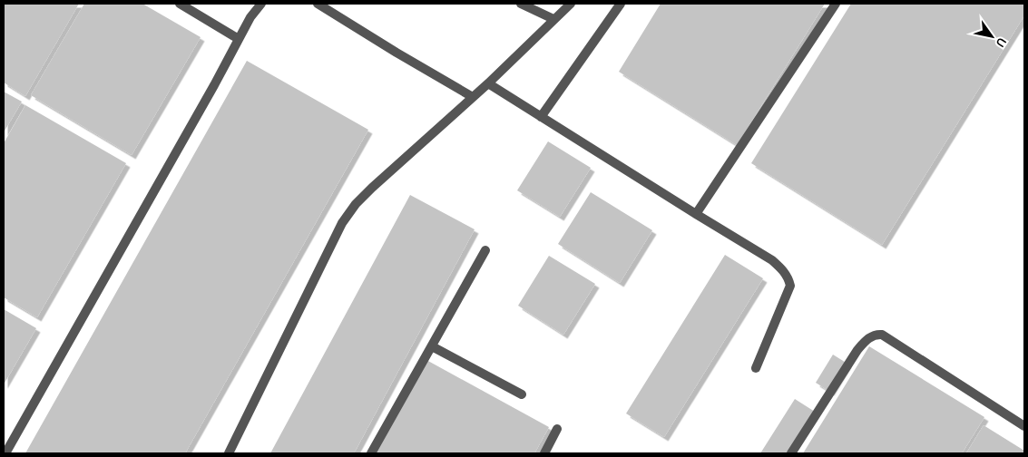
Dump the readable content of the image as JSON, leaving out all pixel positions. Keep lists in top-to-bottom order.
{
  "north": "bottom right"
}
